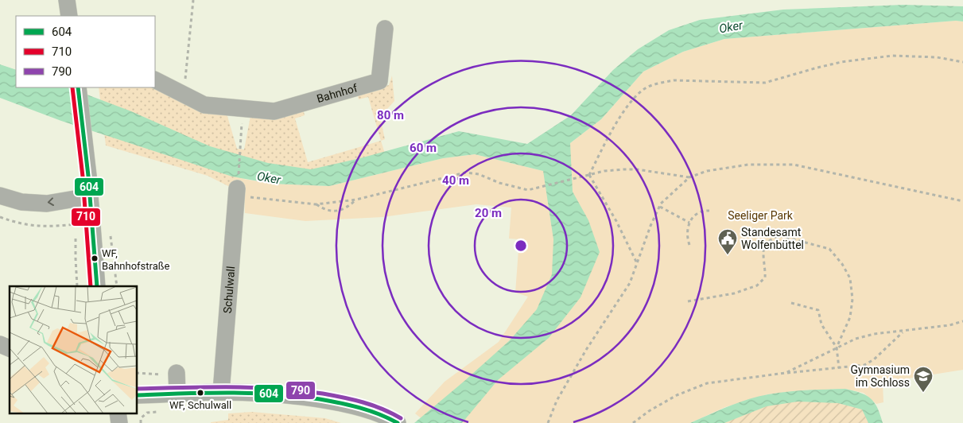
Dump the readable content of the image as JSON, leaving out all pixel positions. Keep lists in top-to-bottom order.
{
  "streets": {
    "street": ["Bahnhof", "Schulwall"]
  },
  "water": ["Oker"],
  "parks": ["Seeliger Park"],
  "places": {
    "public building": ["Standesamt Wolfenbüttel"],
    "other": ["WF, Bahnhofstraße", "WF, Schulwall"],
    "school or university": ["Gymnasium im Schloss"]
  },
  "lines": ["transit line 604", "transit line 710", "transit line 790"],
  "legend": ["604", "710", "790"],
  "rings": [
    "80 m",
    "60 m",
    "40 m",
    "20 m"
  ]
}
